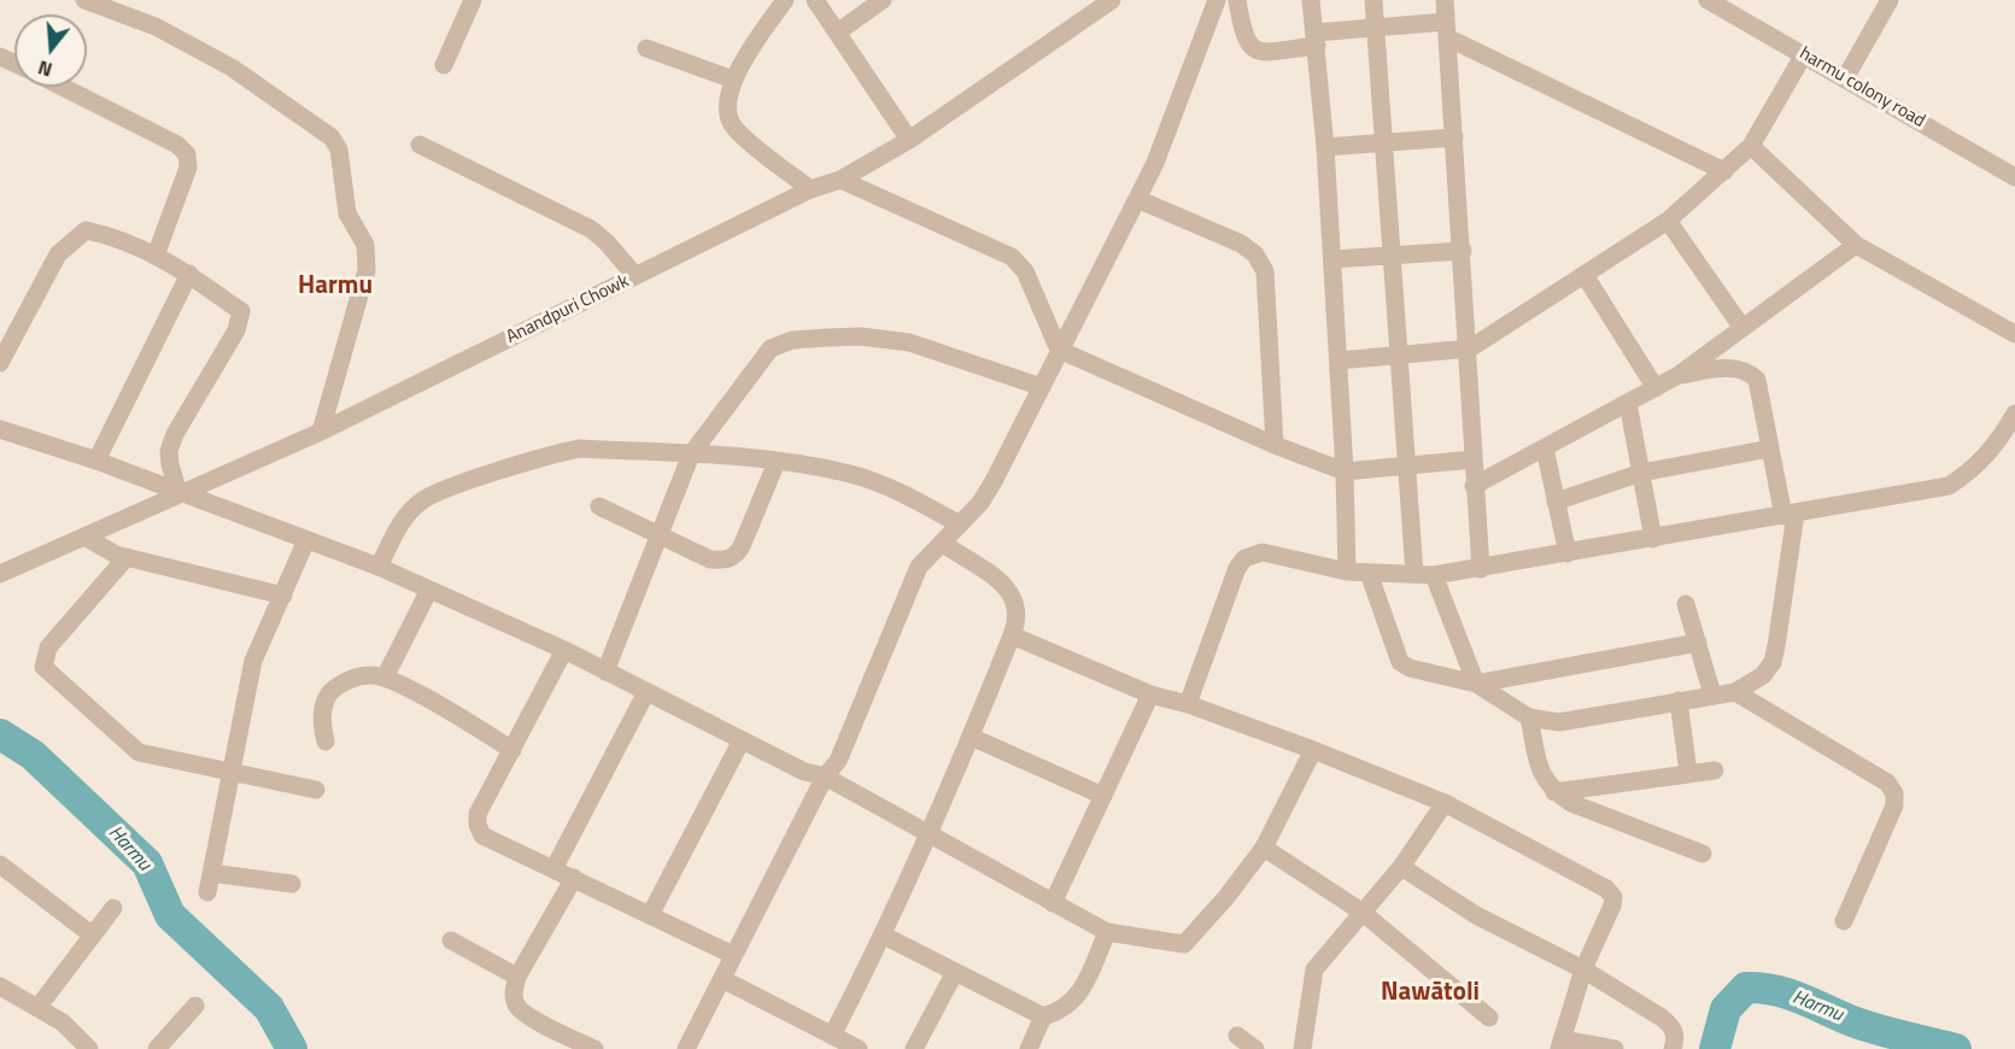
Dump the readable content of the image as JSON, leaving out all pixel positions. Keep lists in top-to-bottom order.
{
  "streets": {
    "street": ["harmu colony road", "Anandpuri Chowk"]
  },
  "districts": ["Harmu", "Nawātoli"],
  "water": ["Harmu"],
  "north": "bottom"
}
